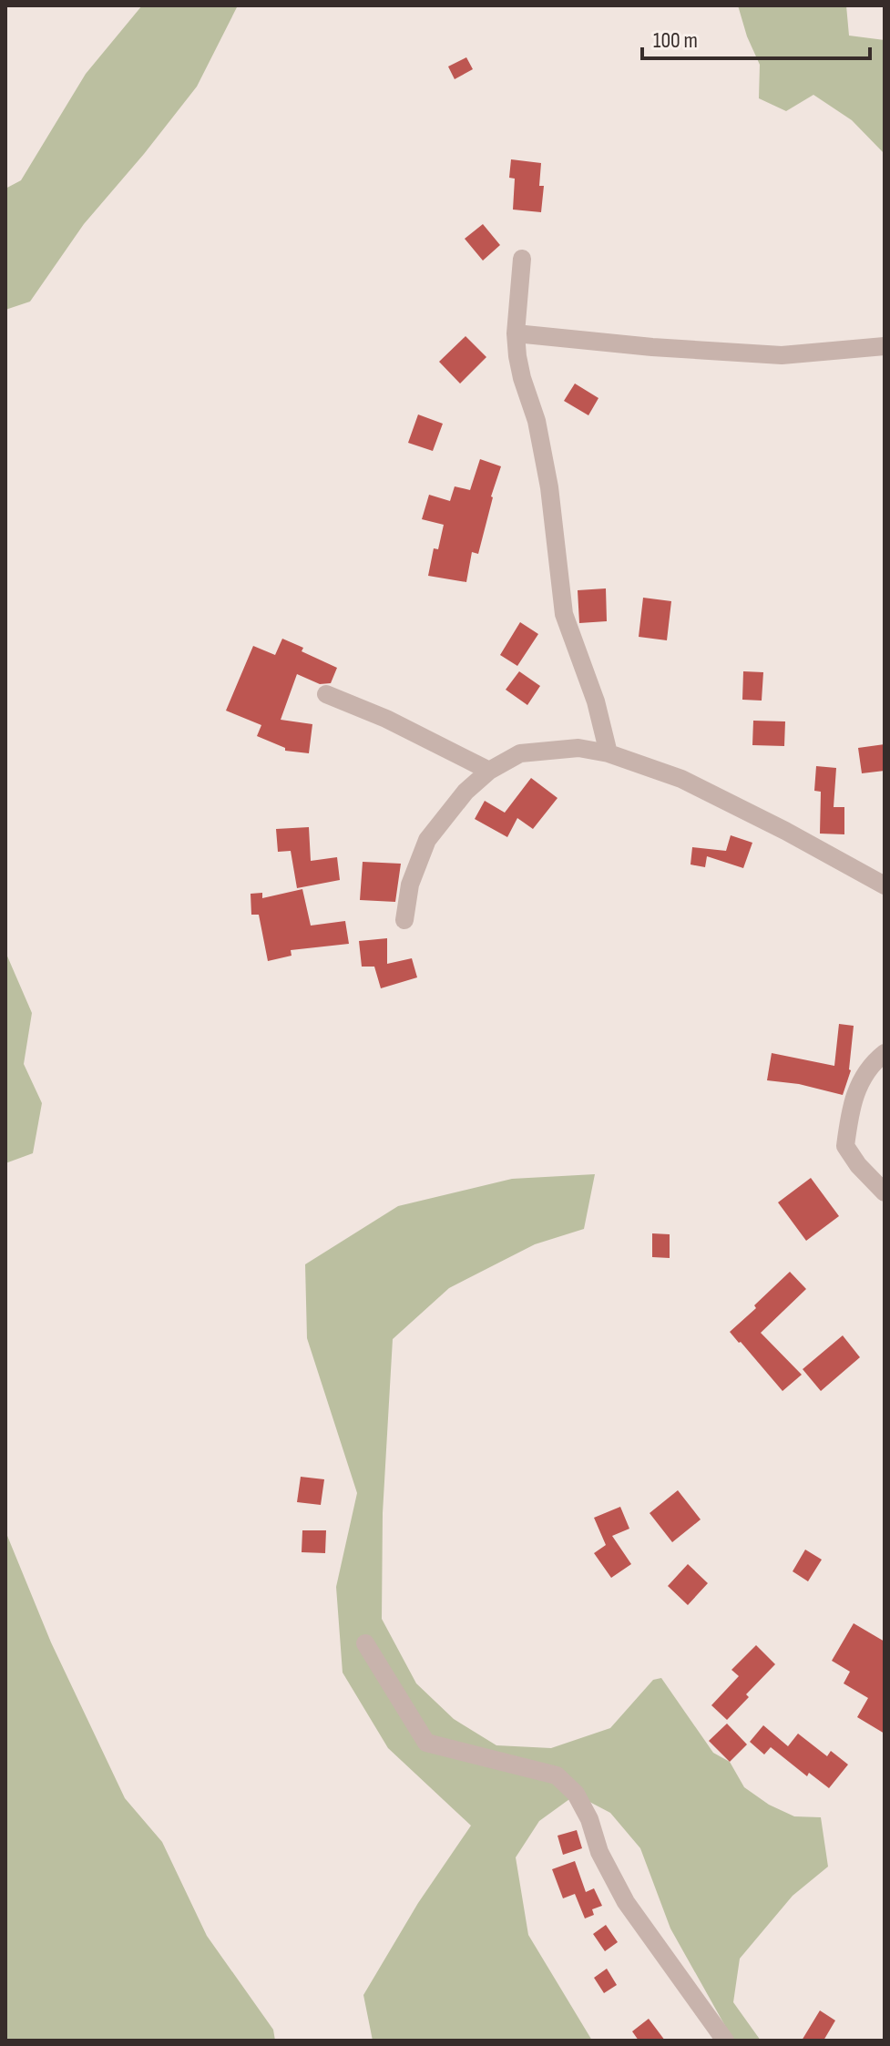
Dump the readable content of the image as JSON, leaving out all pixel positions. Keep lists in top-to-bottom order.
{
  "scale_bar": "100 m"
}
